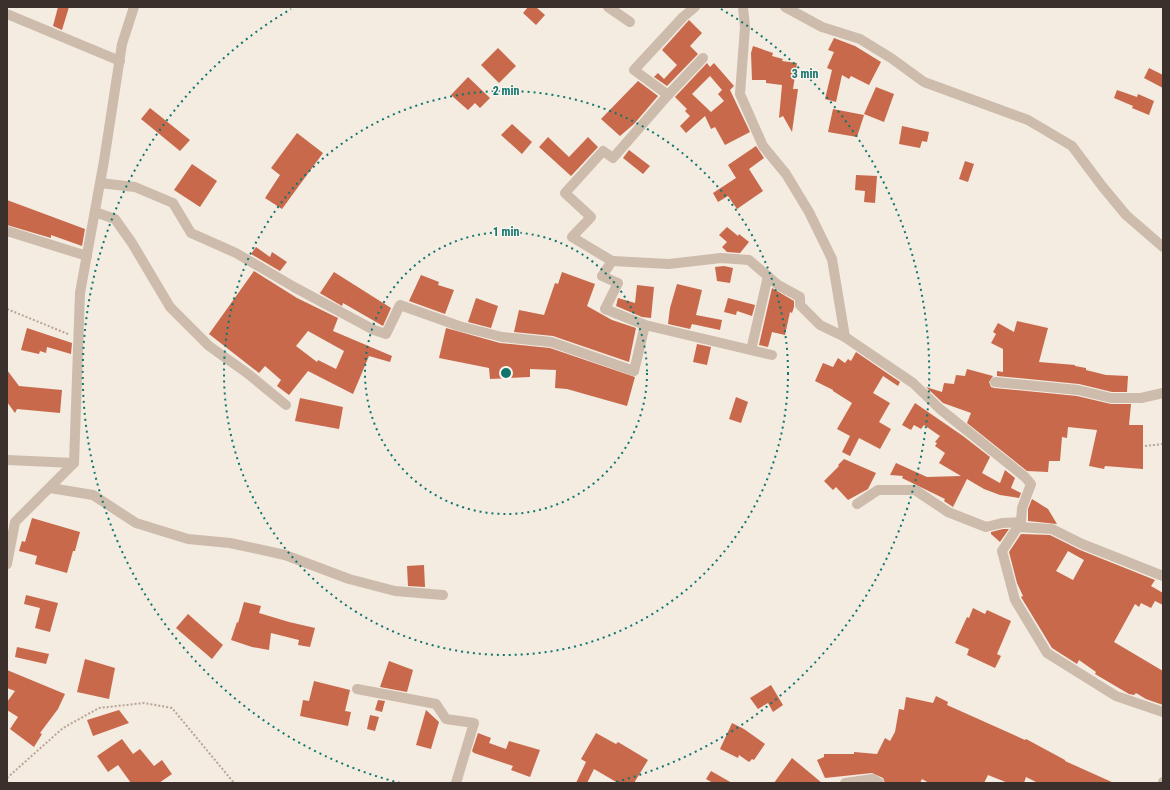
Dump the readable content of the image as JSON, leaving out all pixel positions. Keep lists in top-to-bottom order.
{
  "rings": ["3 min", "2 min", "1 min"]
}
